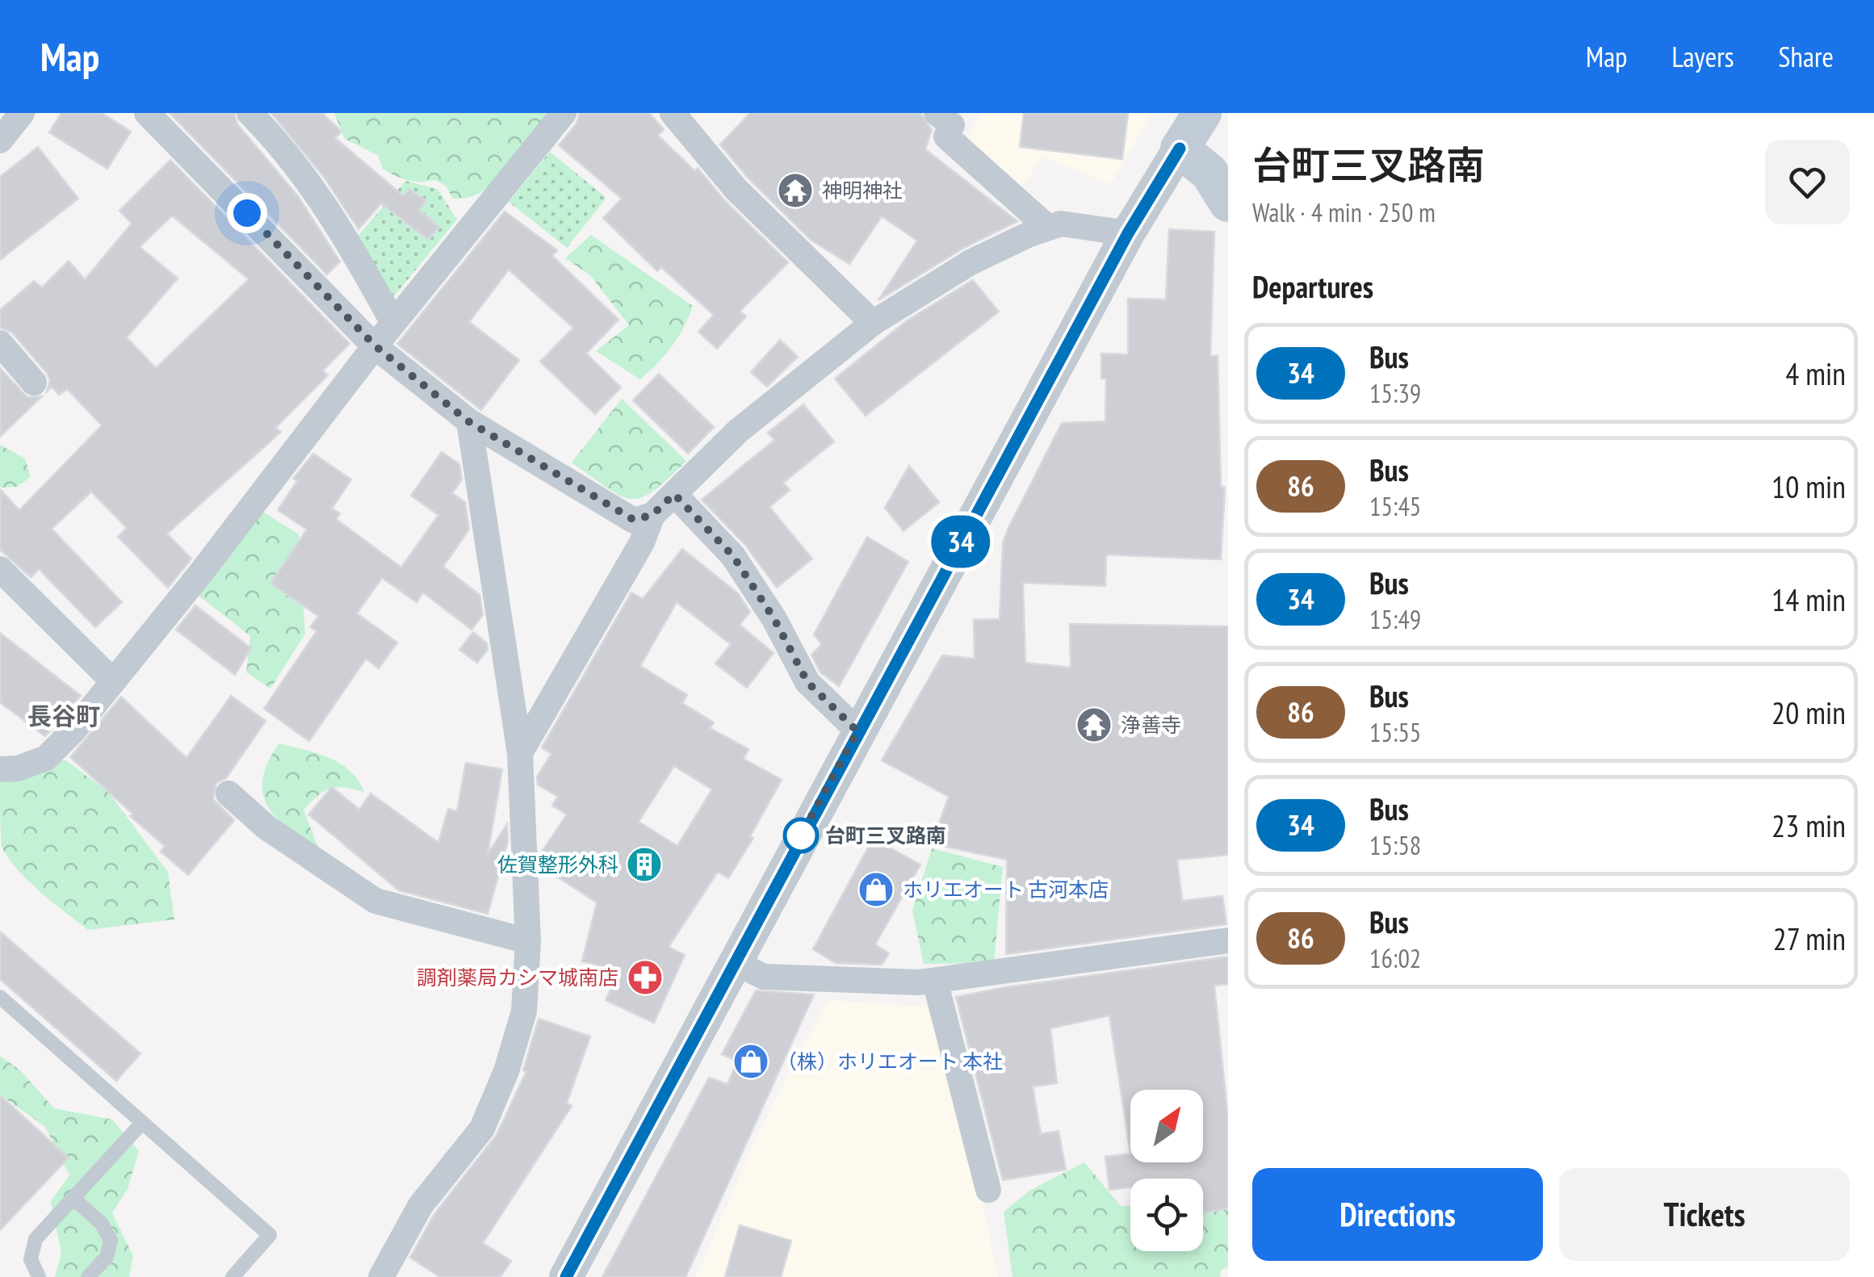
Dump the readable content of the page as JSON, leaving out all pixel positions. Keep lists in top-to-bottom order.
{
  "districts": ["長谷町"],
  "places": {
    "temple": ["神明神社", "浄善寺"],
    "other": ["台町三叉路南"],
    "building": ["佐賀整形外科"],
    "shop": ["ホリエオート 古河本店", "（株）ホリエオート 本社"],
    "pharmacy": ["調剤薬局カシマ城南店"]
  },
  "lines": ["bus line 34"],
  "north": "top right",
  "page": {
    "header": "Map",
    "nav": ["Map", "Layers", "Share"],
    "on_map": "34",
    "heading": [
      ["台町三叉路南", "Walk · 4 min · 250 m"],
      "Departures"
    ],
    "list": [
      {
        "mark": "34",
        "name": "Bus",
        "note": "15:39",
        "value": "4 min"
      },
      {
        "mark": "86",
        "name": "Bus",
        "note": "15:45",
        "value": "10 min"
      },
      {
        "mark": "34",
        "name": "Bus",
        "note": "15:49",
        "value": "14 min"
      },
      {
        "mark": "86",
        "name": "Bus",
        "note": "15:55",
        "value": "20 min"
      },
      {
        "mark": "34",
        "name": "Bus",
        "note": "15:58",
        "value": "23 min"
      },
      {
        "mark": "86",
        "name": "Bus",
        "note": "16:02",
        "value": "27 min"
      }
    ],
    "buttons": ["Directions", "Tickets"]
  }
}
